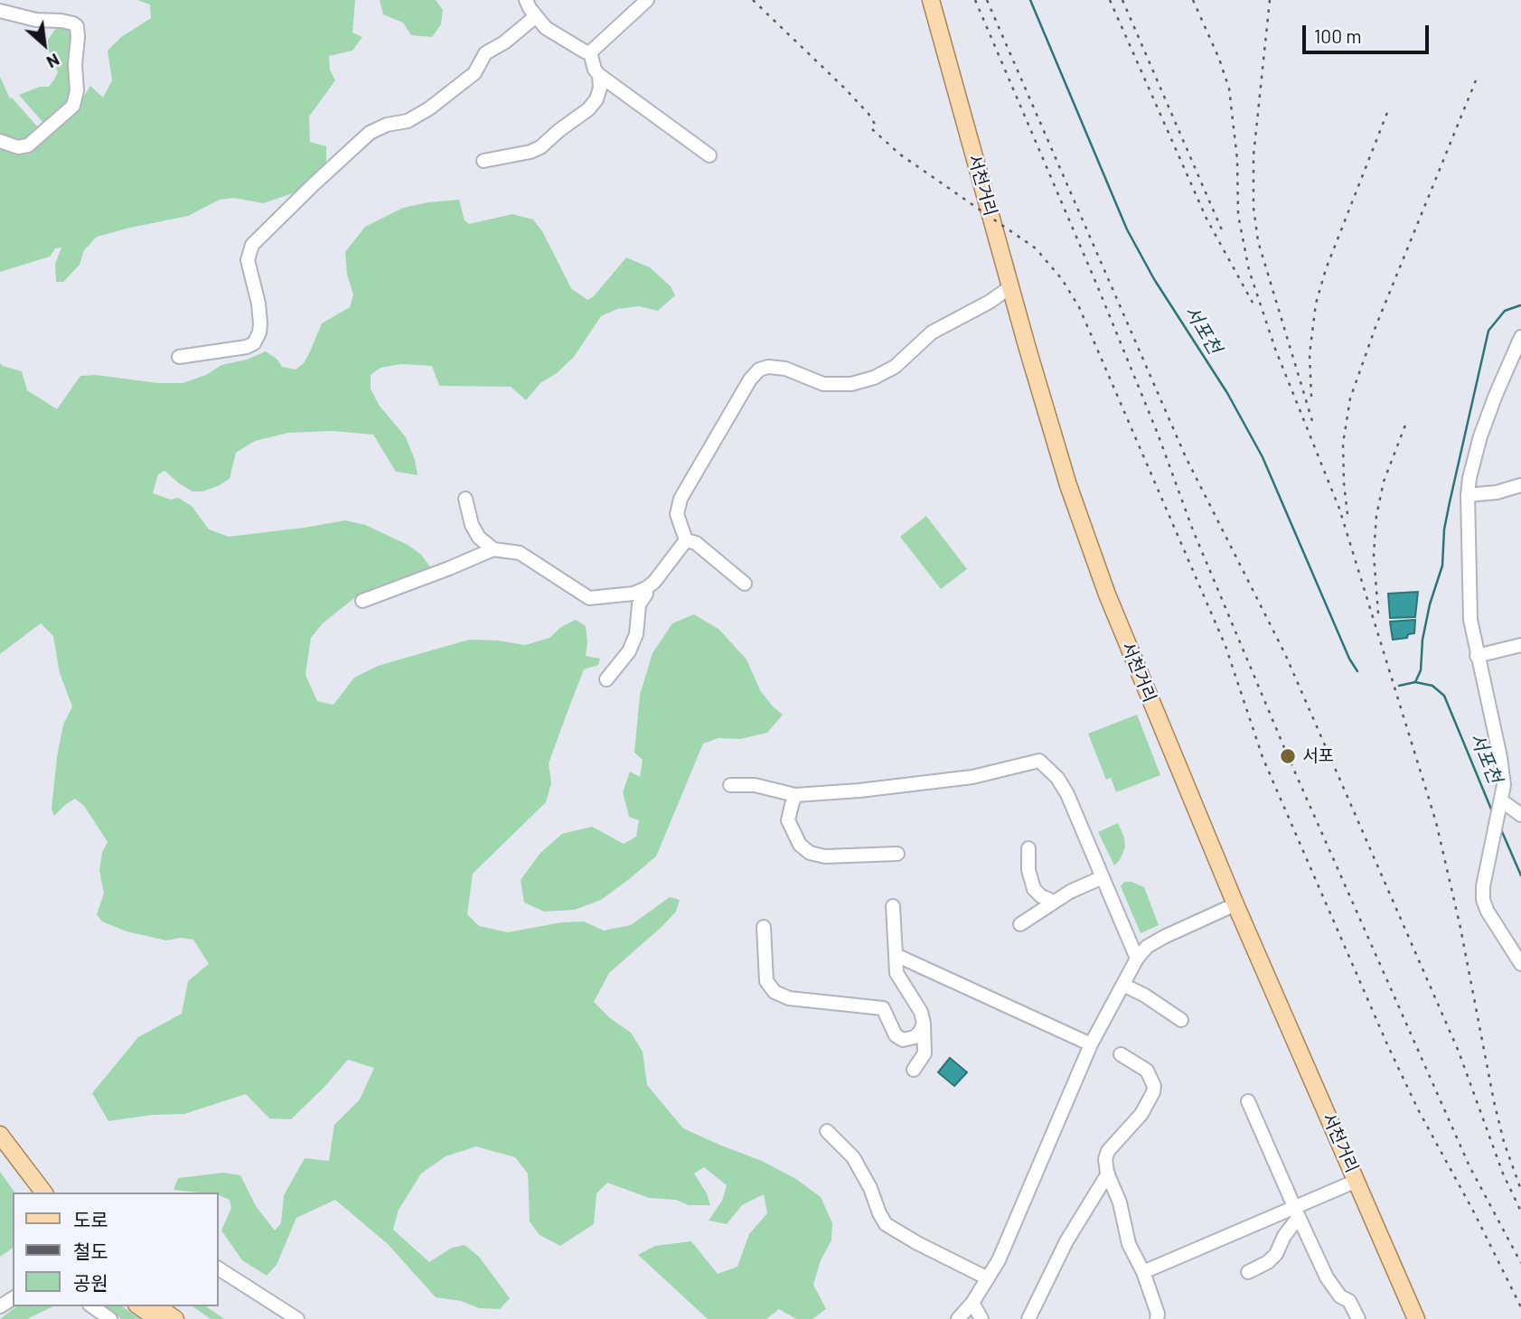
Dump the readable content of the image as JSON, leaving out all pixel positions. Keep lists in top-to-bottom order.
{
  "streets": {
    "main road": ["서천거리"]
  },
  "water": ["서포천"],
  "places": ["서포"],
  "legend": ["도로", "철도", "공원"],
  "scale_bar": "100 m",
  "north": "bottom right"
}
